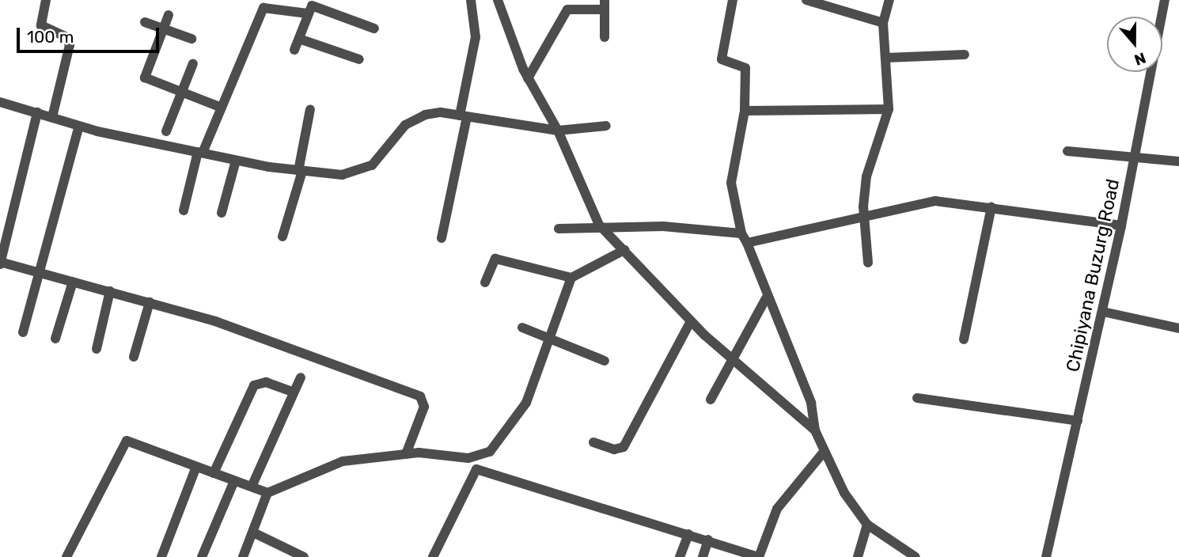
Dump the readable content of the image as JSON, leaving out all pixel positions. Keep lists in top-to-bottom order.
{
  "streets": {
    "street": ["Chipiyana Buzurg Road"]
  },
  "scale_bar": "100 m",
  "north": "bottom"
}
